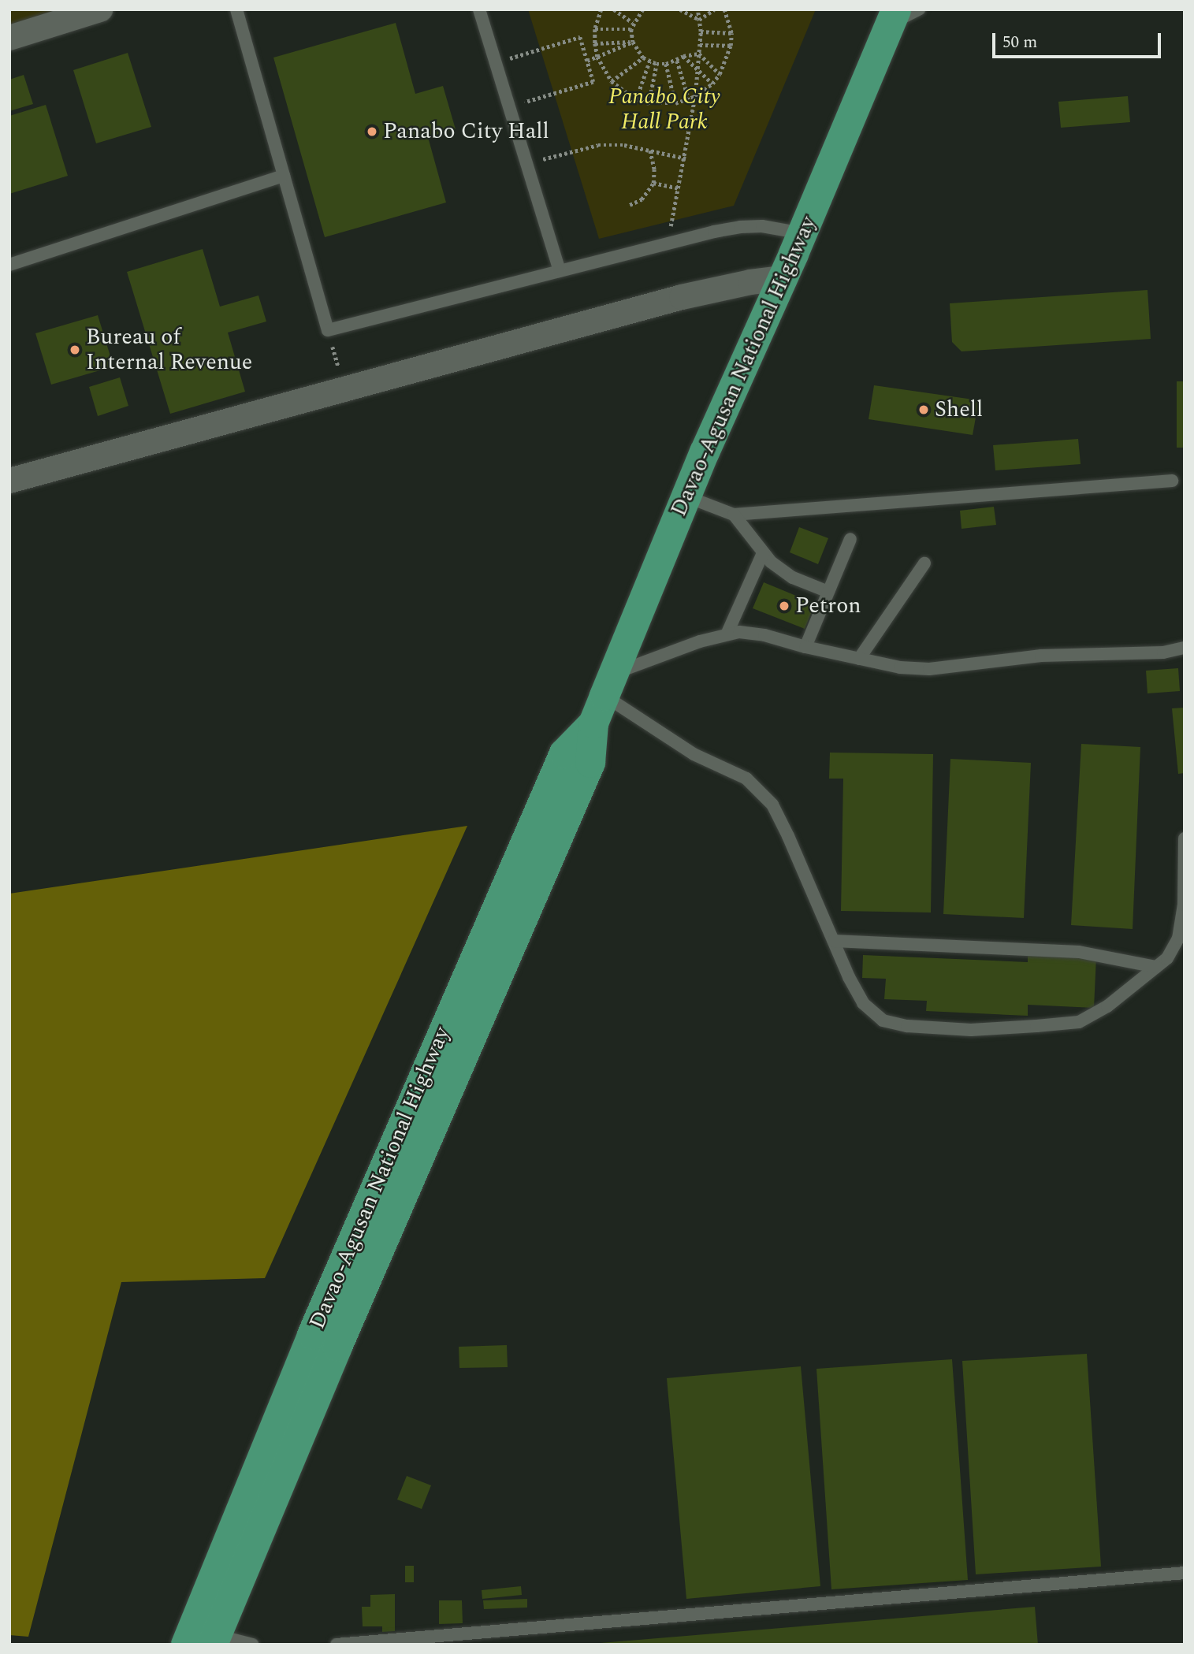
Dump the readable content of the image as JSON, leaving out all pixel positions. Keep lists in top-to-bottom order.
{
  "streets": {
    "highway": ["Davao-Agusan National Highway"]
  },
  "parks": ["Panabo City Hall Park"],
  "places": [
    "Panabo City Hall",
    "Bureau of Internal Revenue",
    "Shell",
    "Petron"
  ],
  "scale_bar": "50 m"
}
